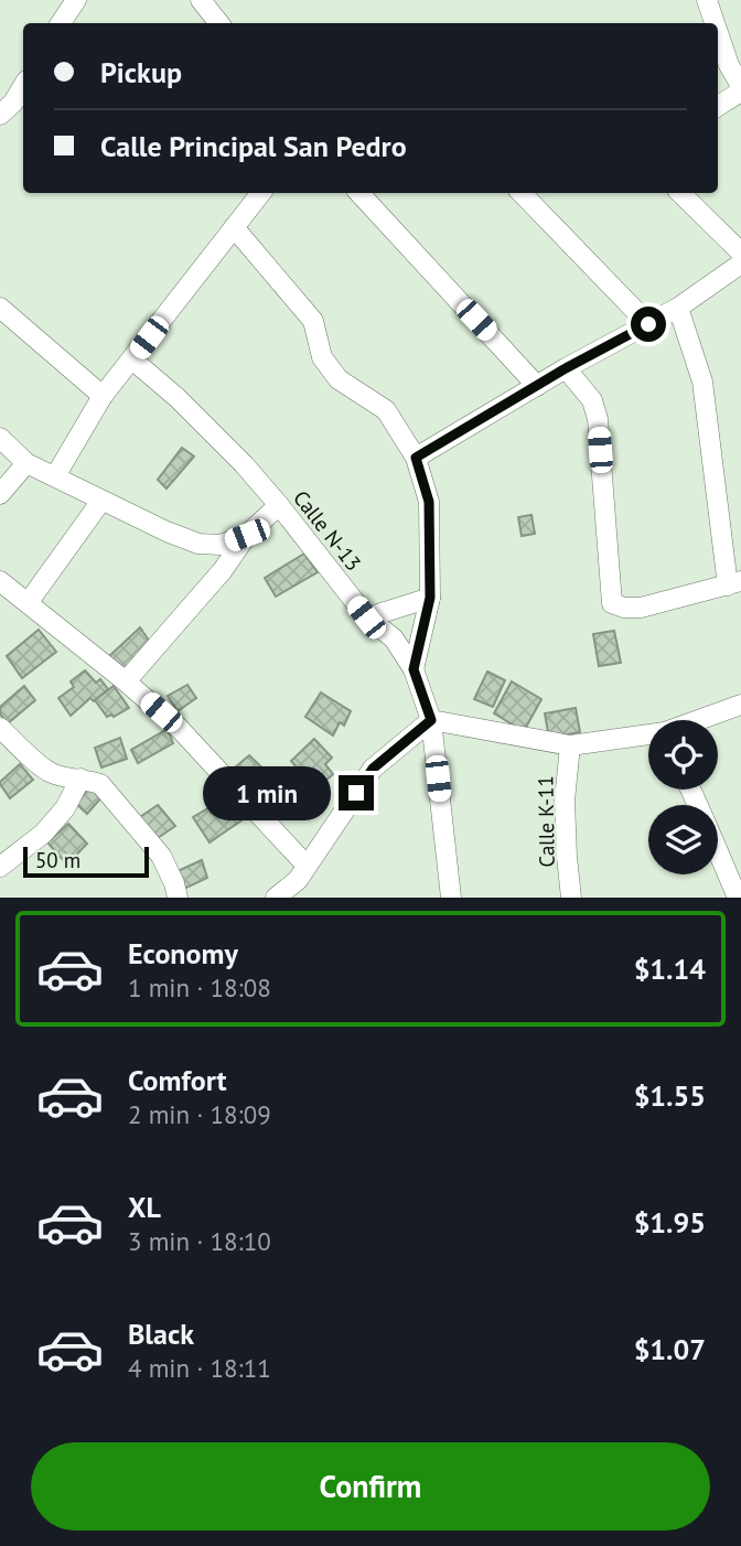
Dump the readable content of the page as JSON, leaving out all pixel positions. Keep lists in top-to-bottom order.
{
  "streets": {
    "street": ["Calle N-13", "Calle K-11"]
  },
  "scale_bar": "50 m",
  "page": {
    "banner": ["Pickup", "Calle Principal San Pedro"],
    "bubble": "1 min",
    "scale": "50 m",
    "list": [
      {
        "name": "Economy",
        "note": "1 min · 18:08",
        "value": "$1.14"
      },
      {
        "name": "Comfort",
        "note": "2 min · 18:09",
        "value": "$1.55"
      },
      {
        "name": "XL",
        "note": "3 min · 18:10",
        "value": "$1.95"
      },
      {
        "name": "Black",
        "note": "4 min · 18:11",
        "value": "$1.07"
      }
    ],
    "buttons": "Confirm"
  }
}
